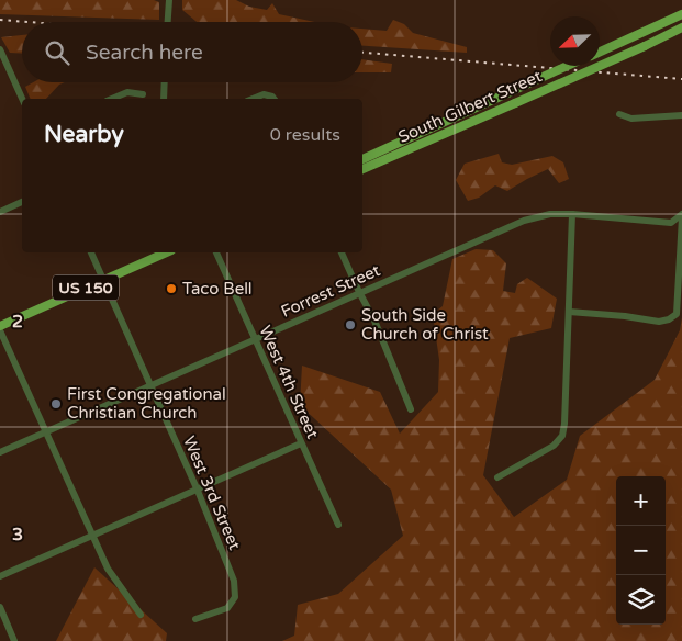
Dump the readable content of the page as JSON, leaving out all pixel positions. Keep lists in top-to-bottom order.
{
  "streets": {
    "main road": ["South Gilbert Street", "US 150"],
    "street": ["Forrest Street", "West 4th Street", "West 3rd Street"]
  },
  "crossings": [
    ["US 150", "West 3rd Street"],
    ["Forrest Street", "West 4th Street"],
    ["Forrest Street", "West 3rd Street"]
  ],
  "places": ["Taco Bell", "South Side Church of Christ", "First Congregational Christian Church"],
  "north": "bottom left",
  "page": {
    "search": "Search here",
    "heading": ["Nearby", "0 results"],
    "map_buttons": ["+", "−"]
  },
  "grid": {
    "rows": ["2", "3"]
  }
}
